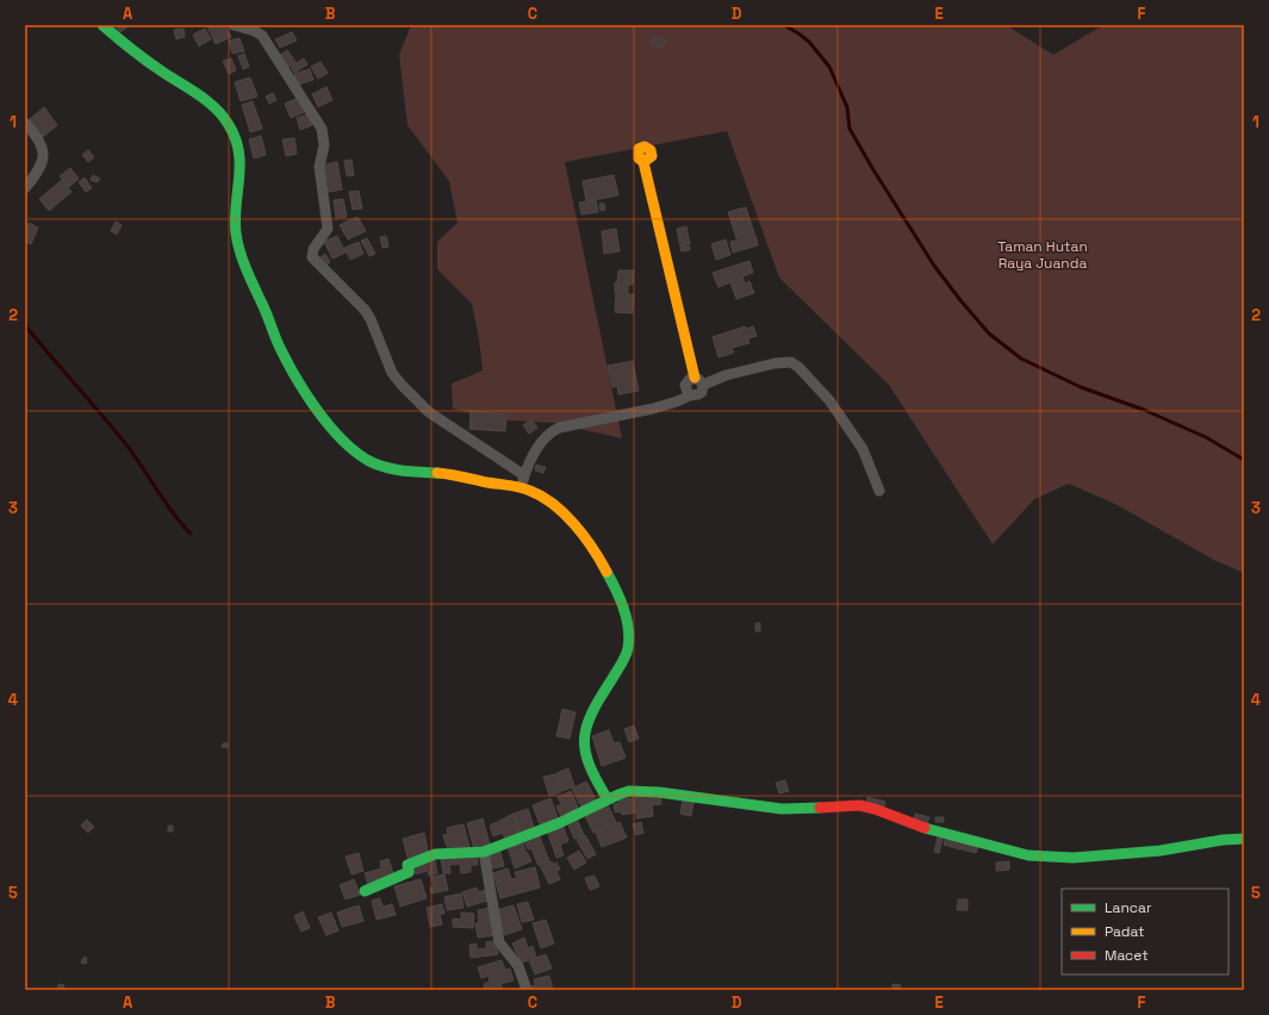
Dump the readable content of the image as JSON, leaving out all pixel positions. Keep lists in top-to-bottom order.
{
  "parks": ["Taman Hutan Raya Juanda"],
  "legend": ["Lancar", "Padat", "Macet"],
  "grid": {
    "columns": [
      "A",
      "B",
      "C",
      "D",
      "E",
      "F"
    ],
    "rows": [
      "1",
      "2",
      "3",
      "4",
      "5"
    ]
  }
}
